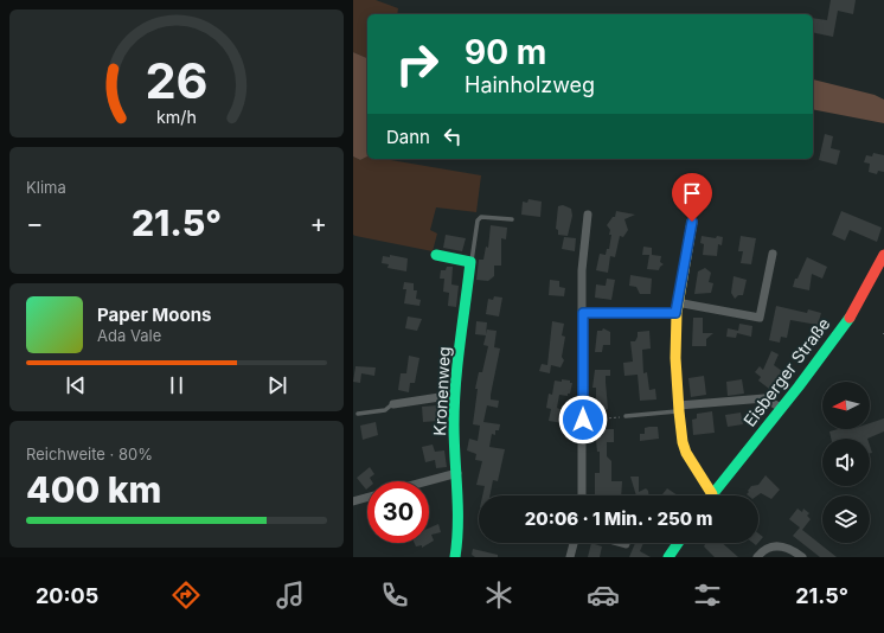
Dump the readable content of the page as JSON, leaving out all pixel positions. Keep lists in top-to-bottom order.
{
  "streets": {
    "street": ["Eisberger Straße", "Kronenweg"]
  },
  "north": "left",
  "page": {
    "turn": ["90 m", "Hainholzweg"],
    "then": "Dann",
    "tile": [
      "Klima",
      ["Reichweite · 80%", "400 km"]
    ],
    "heat": ["−", "21.5°", "+"],
    "song": ["Paper Moons", "Ada Vale"],
    "limit": "30",
    "trip": "20:06 · 1 Min. · 250 m",
    "tabs": ["20:05", "21.5°"],
    "gauge": ["26", "km/h"]
  }
}
